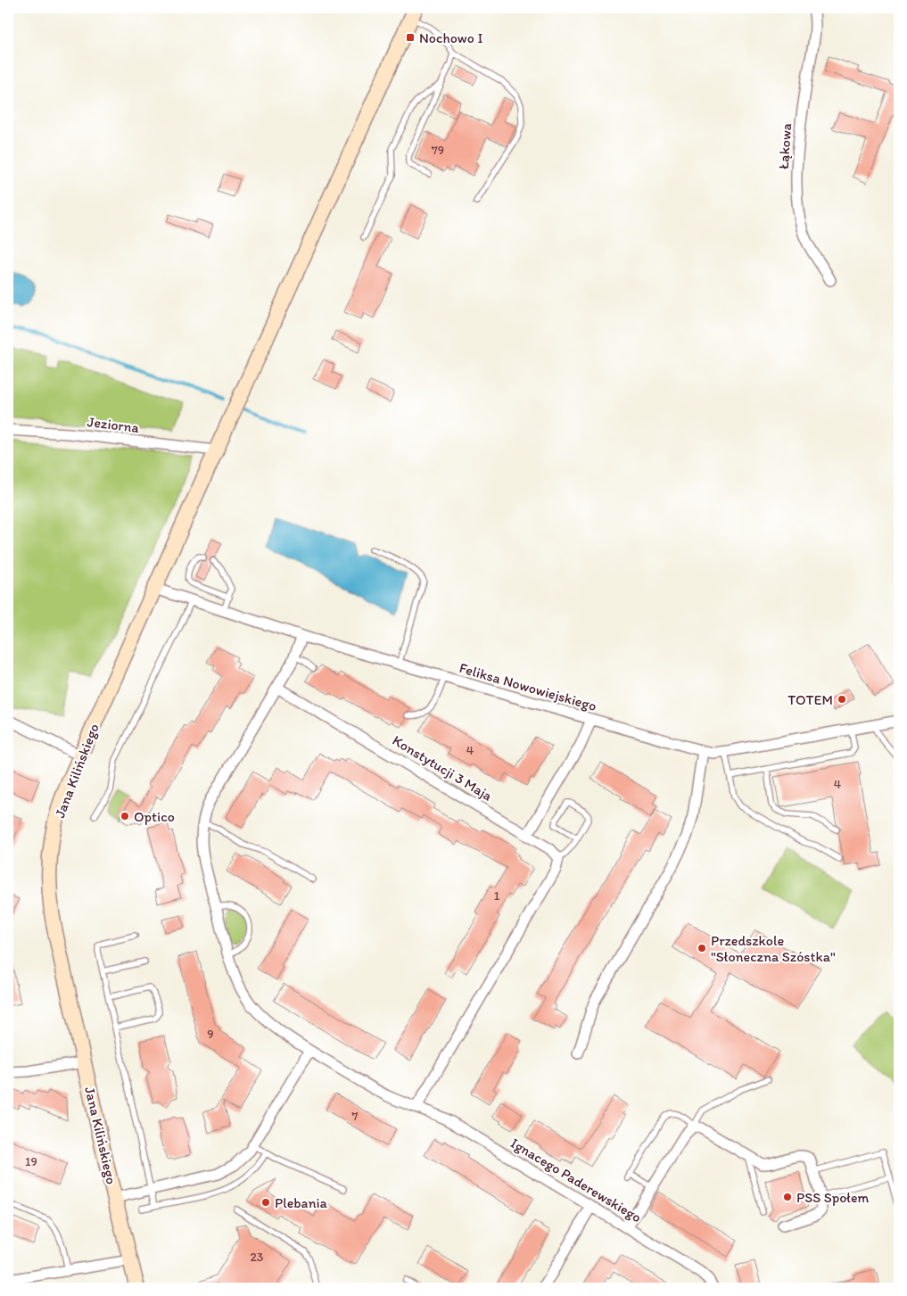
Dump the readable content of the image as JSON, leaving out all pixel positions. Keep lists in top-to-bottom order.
{
  "streets": {
    "main road": ["Jana Kilińskiego"],
    "street": [
      "Łąkowa",
      "Jeziorna",
      "Feliksa Nowowiejskiego",
      "Konstytucji 3 Maja",
      "Ignacego Paderewskiego"
    ]
  },
  "crossings": [
    ["Jeziorna", "Jana Kilińskiego"],
    ["Feliksa Nowowiejskiego", "Jana Kilińskiego"],
    ["Konstytucji 3 Maja", "Ignacego Paderewskiego"]
  ],
  "places": {
    "transit": ["Nochowo I"],
    "other": [
      "TOTEM",
      "Optico",
      "Przedszkole \"Słoneczna Szóstka\"",
      "PSS Społem",
      "Plebania"
    ]
  },
  "house_numbers": [
    "79",
    "4",
    "4",
    "1",
    "9",
    "7",
    "19",
    "23"
  ]
}
